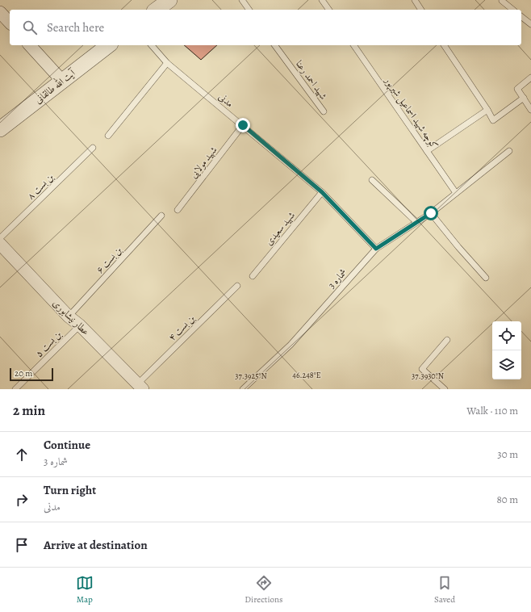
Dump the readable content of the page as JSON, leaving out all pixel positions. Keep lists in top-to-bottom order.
{
  "streets": {
    "street": ["آیت الله طالقانی", "عطار نیشابوری"],
    "lane": [
      "شهید احمد رعنا",
      "مدنی",
      "کوچه شهید اسماعیل شیرپور",
      "شهید مولایی",
      "بن بست ۸",
      "شهید سعیدی",
      "بن بست ۶",
      "شماره 3",
      "بن بست ۴",
      "بن بست ۵"
    ]
  },
  "crossings": [
    ["مدنی", "شهید مولایی"],
    ["مدنی", "شهید سعیدی"],
    ["مدنی", "شماره 3"],
    ["کوچه شهید اسماعیل شیرپور", "شماره 3"],
    ["بن بست ۶", "عطار نیشابوری"],
    ["عطار نیشابوری", "بن بست ۴"],
    ["عطار نیشابوری", "بن بست ۵"]
  ],
  "scale_bar": "20 m",
  "page": {
    "search": "Search here",
    "scale": "20 m",
    "heading": ["2 min", "Walk · 110 m"],
    "list": [
      ["Continue", "شماره 3", "30 m"],
      ["Turn right", "مدنی", "80 m"],
      "Arrive at destination"
    ],
    "nav": ["Map", "Directions", "Saved"]
  },
  "coordinates": ["46.248°E", "37.3925°N", "37.3930°N"]
}
